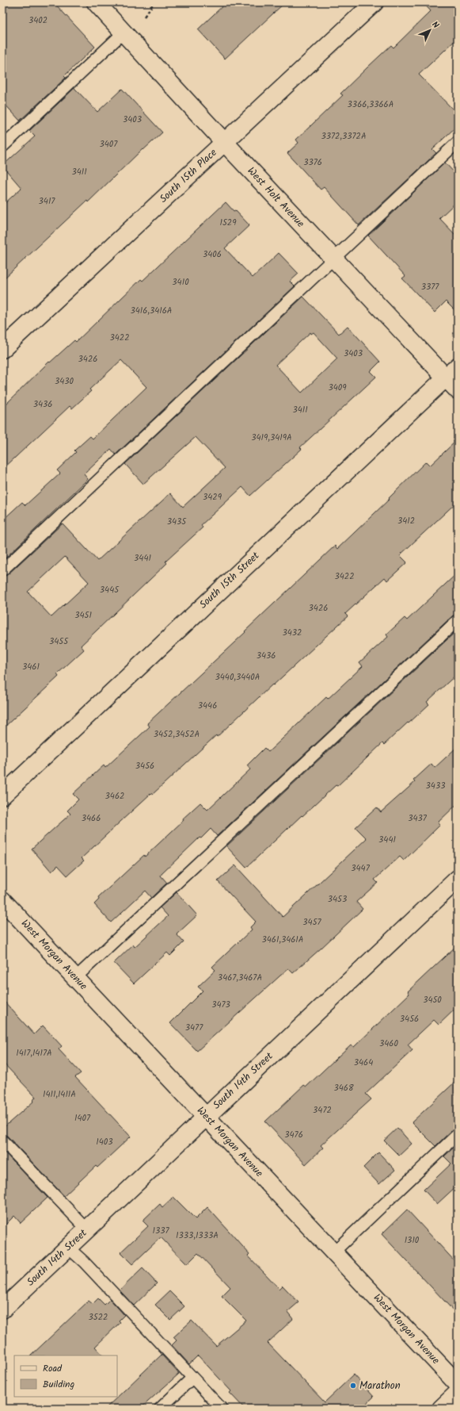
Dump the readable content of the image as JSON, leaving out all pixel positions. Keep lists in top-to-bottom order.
{
  "streets": {
    "street": [
      "South 15th Place",
      "West Holt Avenue",
      "South 15th Street",
      "West Morgan Avenue",
      "South 14th Street"
    ]
  },
  "crossings": [
    ["South 15th Place", "West Holt Avenue"],
    ["West Holt Avenue", "South 15th Street"],
    ["West Morgan Avenue", "South 14th Street"]
  ],
  "places": ["Marathon"],
  "house_numbers": [
    "3402",
    "3366,3366A",
    "3403",
    "3372,3372A",
    "3407",
    "3376",
    "3411",
    "3417",
    "1529",
    "3406",
    "3410",
    "3377",
    "3416,3416A",
    "3422",
    "3403",
    "3426",
    "3430",
    "3409",
    "3436",
    "3411",
    "3419,3419A",
    "3429",
    "3412",
    "3435",
    "3441",
    "3422",
    "3445",
    "3426",
    "3451",
    "3432",
    "3455",
    "3436",
    "3461",
    "3440,3440A",
    "3446",
    "3452,3452A",
    "3456",
    "3433",
    "3462",
    "3466",
    "3437",
    "3441",
    "3447",
    "3453",
    "3457",
    "3461,3461A",
    "3467,3467A",
    "3450",
    "3473",
    "3456",
    "3477",
    "3460",
    "1417,1417A",
    "3464",
    "3468",
    "1411,1411A",
    "3472",
    "1407",
    "3476",
    "1403",
    "1337",
    "1333,1333A",
    "1310",
    "3522"
  ],
  "legend": ["Road", "Building"],
  "north": "top right"
}
